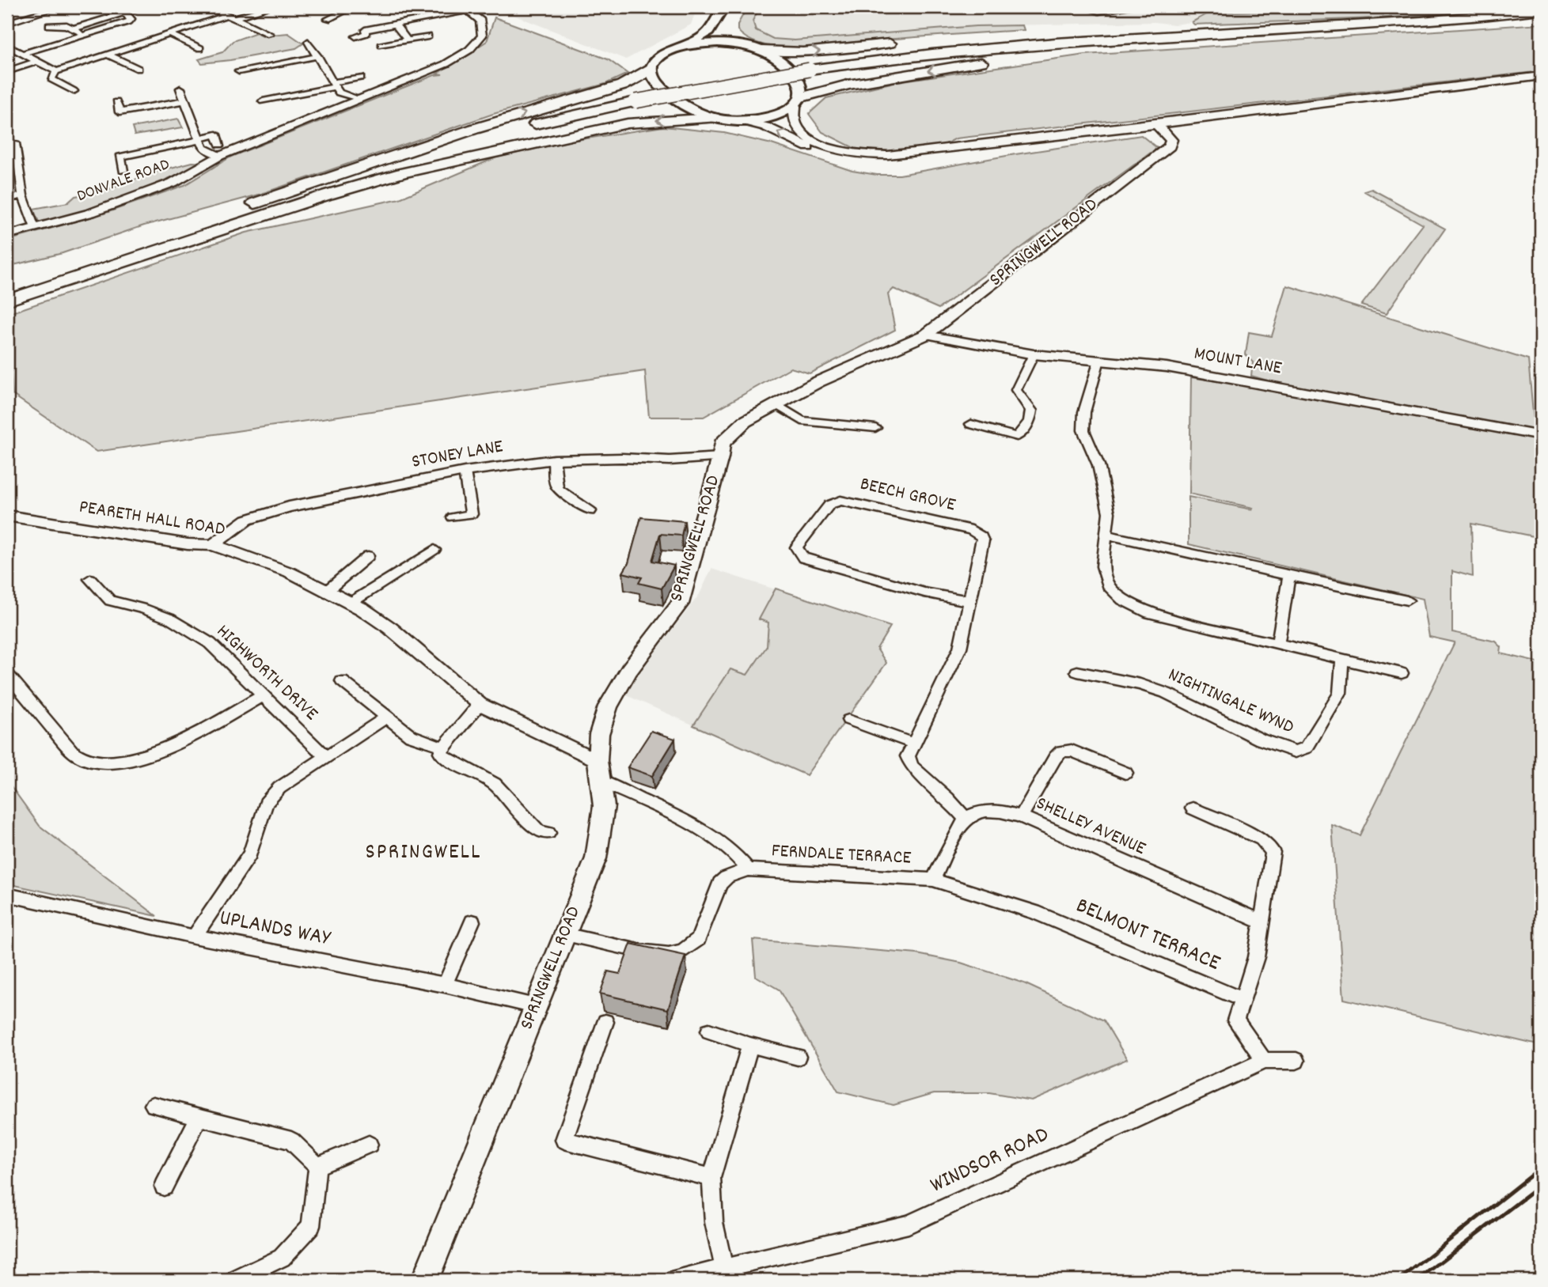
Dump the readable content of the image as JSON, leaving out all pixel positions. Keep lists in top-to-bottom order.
{
  "streets": {
    "main road": ["SPRINGWELL ROAD"],
    "street": [
      "DONVALE ROAD",
      "MOUNT LANE",
      "STONEY LANE",
      "BEECH GROVE",
      "PEARETH HALL ROAD",
      "HIGHWORTH DRIVE",
      "NIGHTINGALE WYND",
      "SHELLEY AVENUE",
      "FERNDALE TERRACE",
      "UPLANDS WAY",
      "BELMONT TERRACE",
      "WINDSOR ROAD"
    ]
  },
  "crossings": [
    ["SPRINGWELL ROAD", "MOUNT LANE"],
    ["SPRINGWELL ROAD", "STONEY LANE"],
    ["SPRINGWELL ROAD", "PEARETH HALL ROAD"],
    ["SPRINGWELL ROAD", "UPLANDS WAY"],
    ["STONEY LANE", "PEARETH HALL ROAD"],
    ["BEECH GROVE", "SHELLEY AVENUE"],
    ["FERNDALE TERRACE", "BELMONT TERRACE"]
  ],
  "districts": ["SPRINGWELL"]
}
